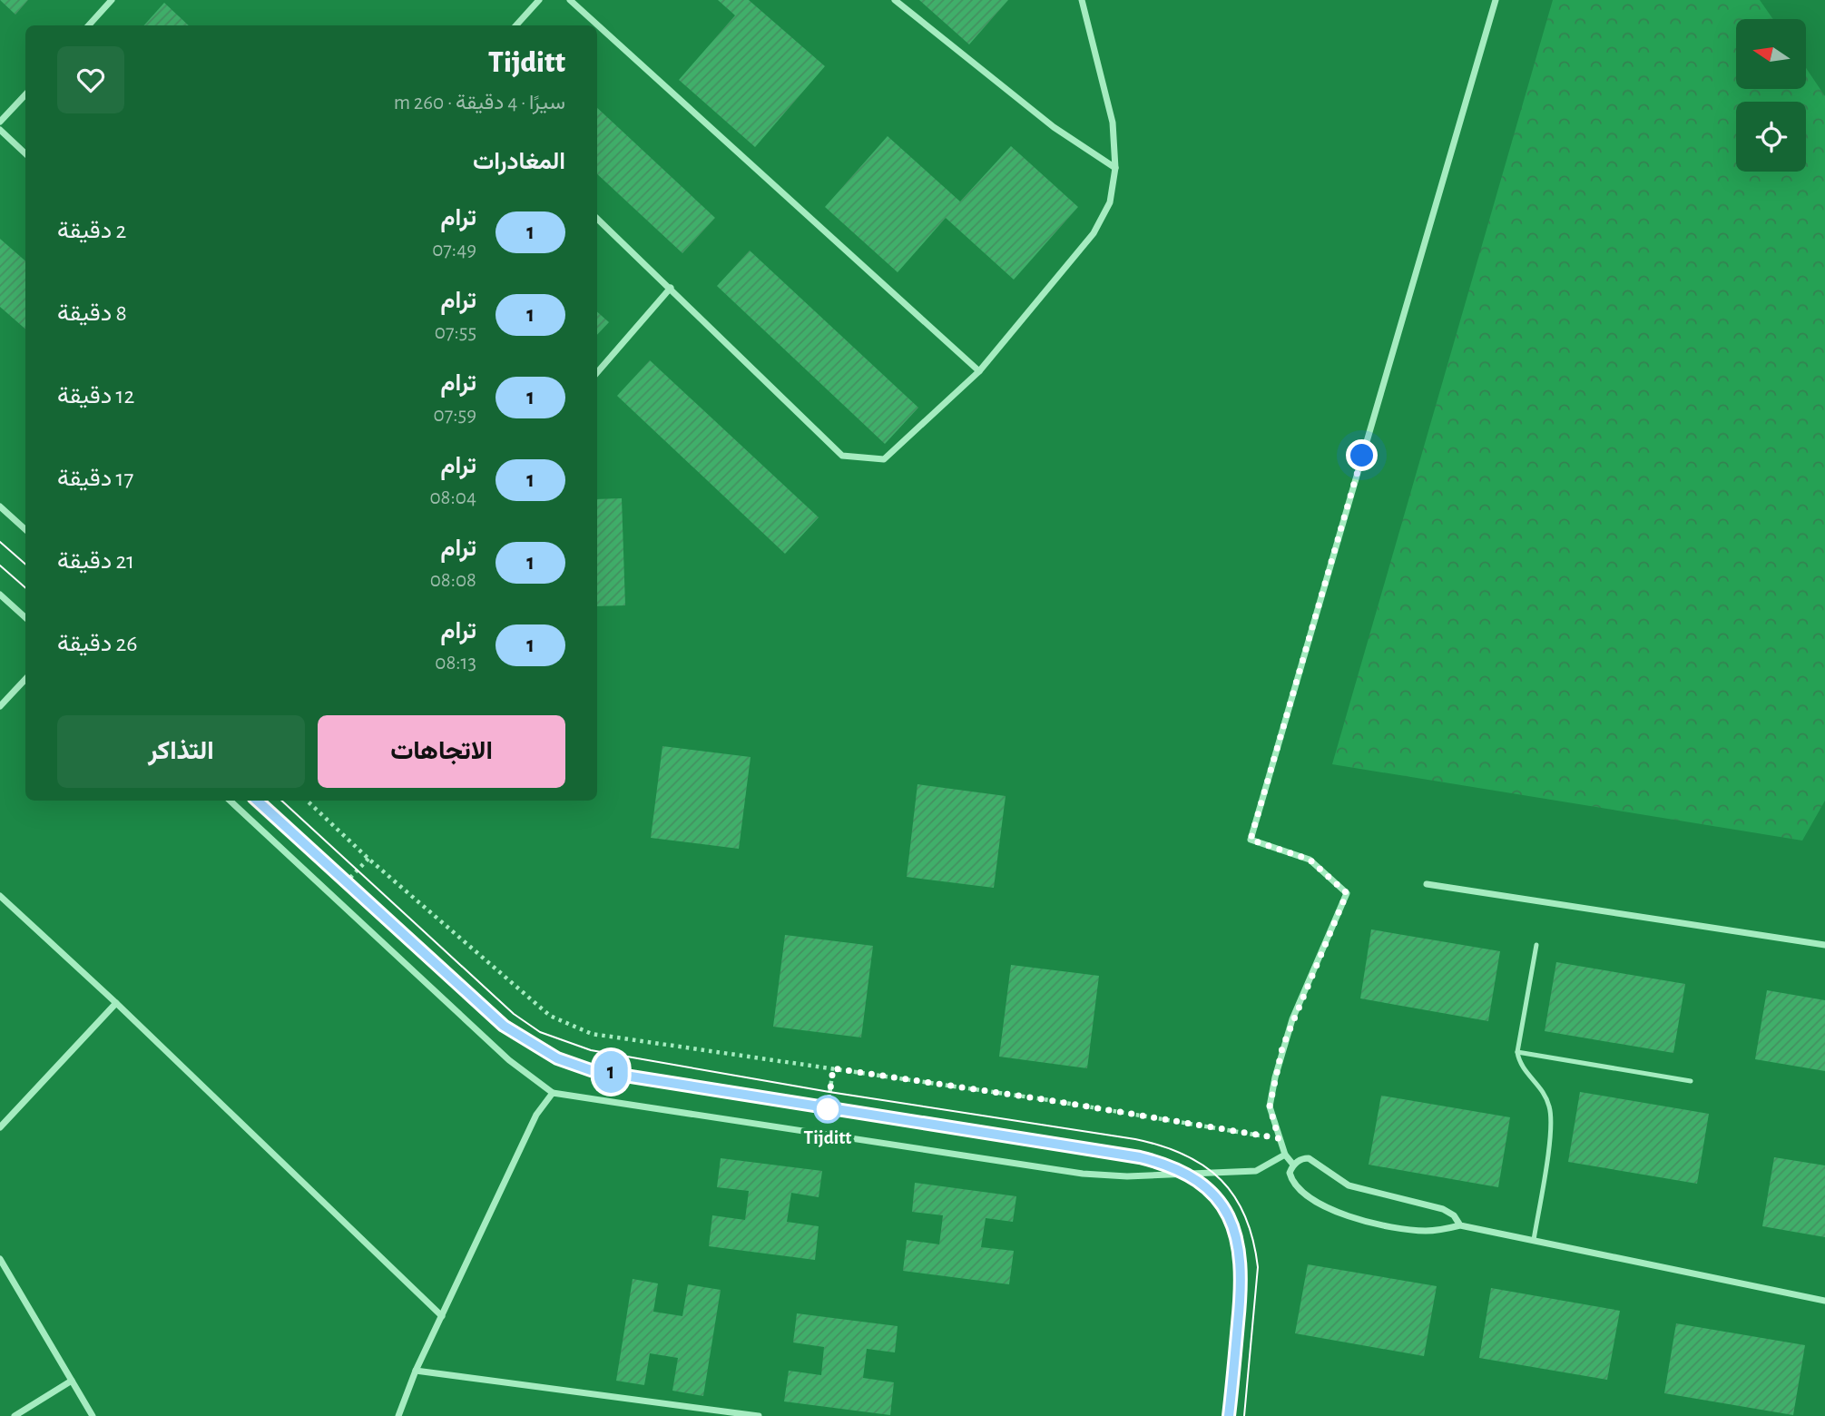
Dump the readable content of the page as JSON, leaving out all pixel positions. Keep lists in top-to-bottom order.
{
  "places": ["Tijditt"],
  "lines": ["tram line 1"],
  "north": "left",
  "page": {
    "on_map": "1",
    "heading": [
      ["Tijditt", "سيرًا · 4 دقيقة · 260 m"],
      "المغادرات"
    ],
    "list": [
      {
        "mark": "1",
        "name": "ترام",
        "note": "07:49",
        "value": "2 دقيقة"
      },
      {
        "mark": "1",
        "name": "ترام",
        "note": "07:55",
        "value": "8 دقيقة"
      },
      {
        "mark": "1",
        "name": "ترام",
        "note": "07:59",
        "value": "12 دقيقة"
      },
      {
        "mark": "1",
        "name": "ترام",
        "note": "08:04",
        "value": "17 دقيقة"
      },
      {
        "mark": "1",
        "name": "ترام",
        "note": "08:08",
        "value": "21 دقيقة"
      },
      {
        "mark": "1",
        "name": "ترام",
        "note": "08:13",
        "value": "26 دقيقة"
      }
    ],
    "buttons": ["الاتجاهات", "التذاكر"]
  }
}
